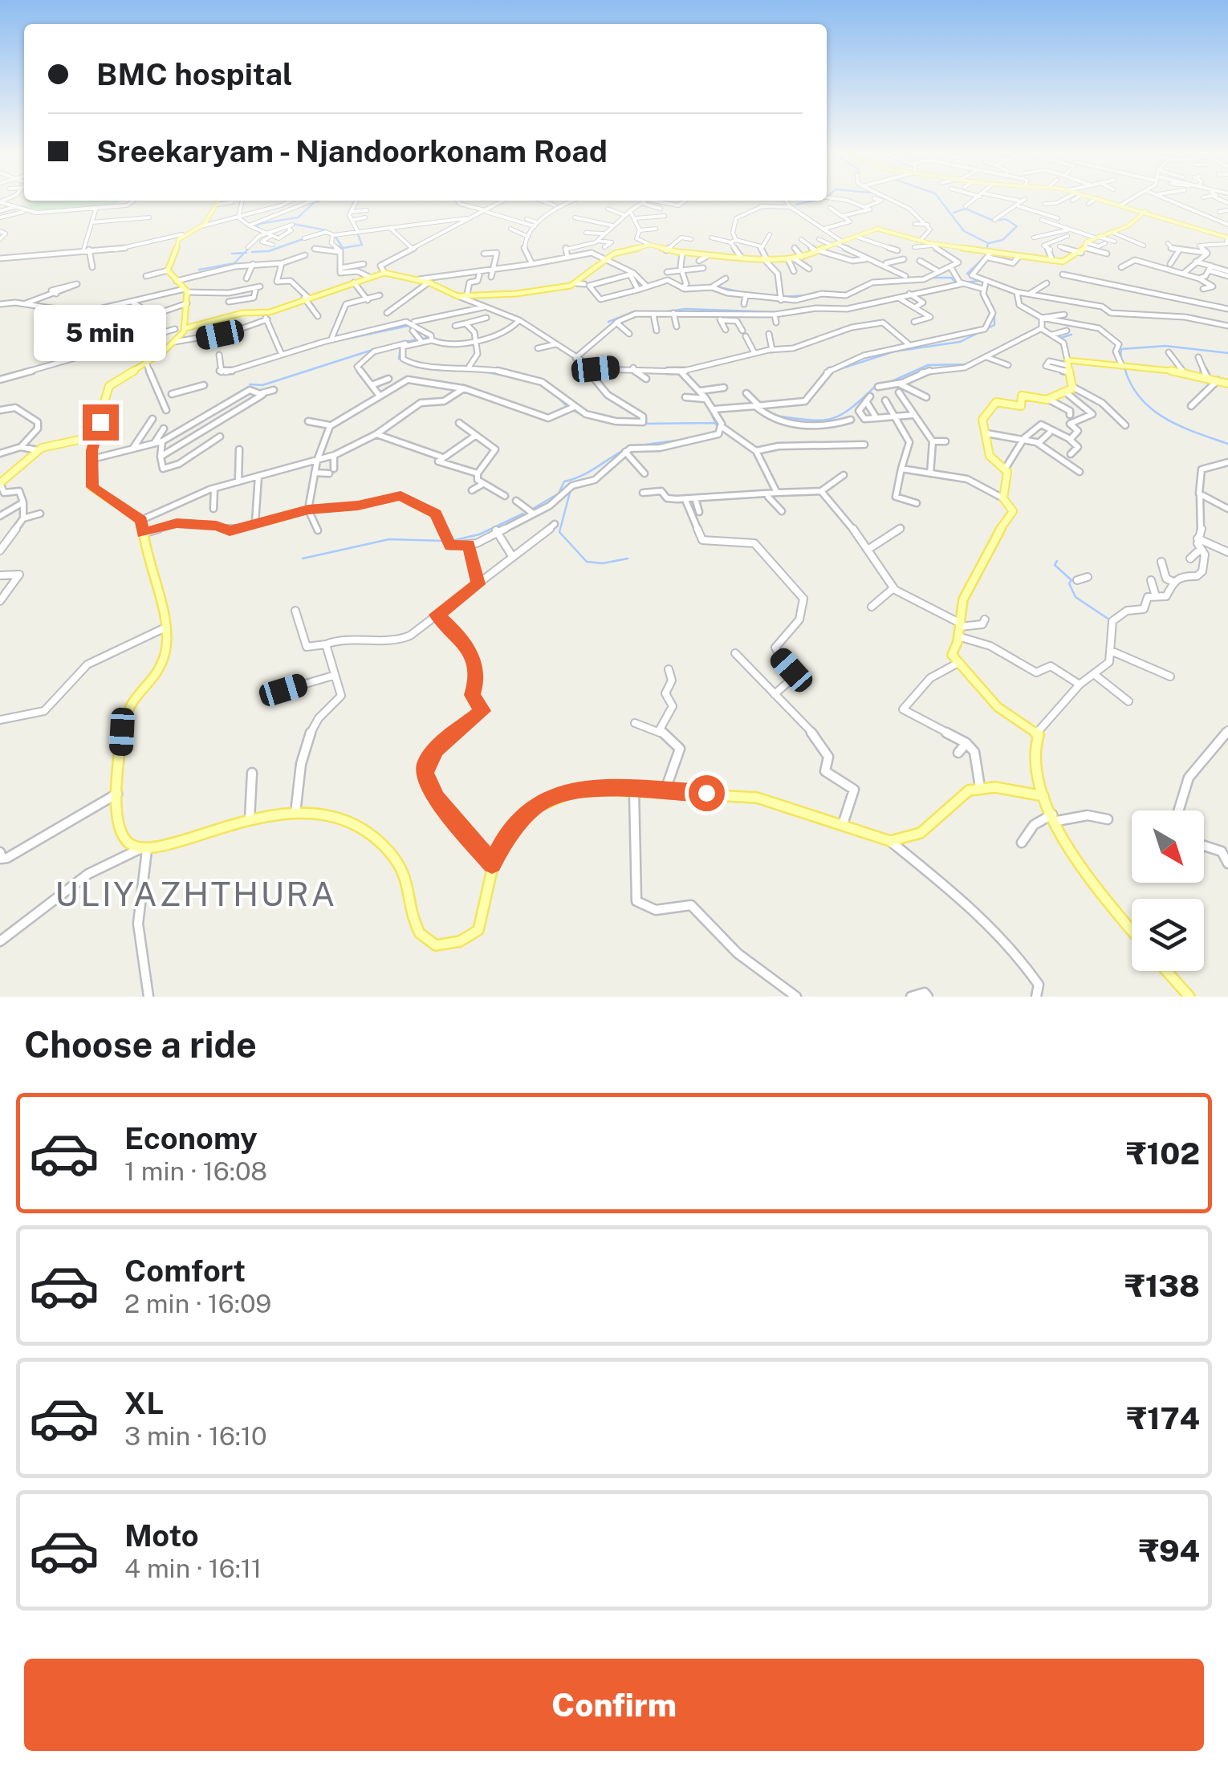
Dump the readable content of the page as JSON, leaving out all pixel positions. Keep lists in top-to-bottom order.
{
  "districts": ["ULIYAZHTHURA"],
  "north": "bottom right",
  "page": {
    "banner": ["BMC hospital", "Sreekaryam - Njandoorkonam Road"],
    "bubble": "5 min",
    "heading": "Choose a ride",
    "list": [
      {
        "name": "Economy",
        "note": "1 min · 16:08",
        "value": "₹102"
      },
      {
        "name": "Comfort",
        "note": "2 min · 16:09",
        "value": "₹138"
      },
      {
        "name": "XL",
        "note": "3 min · 16:10",
        "value": "₹174"
      },
      {
        "name": "Moto",
        "note": "4 min · 16:11",
        "value": "₹94"
      }
    ],
    "buttons": "Confirm"
  }
}
